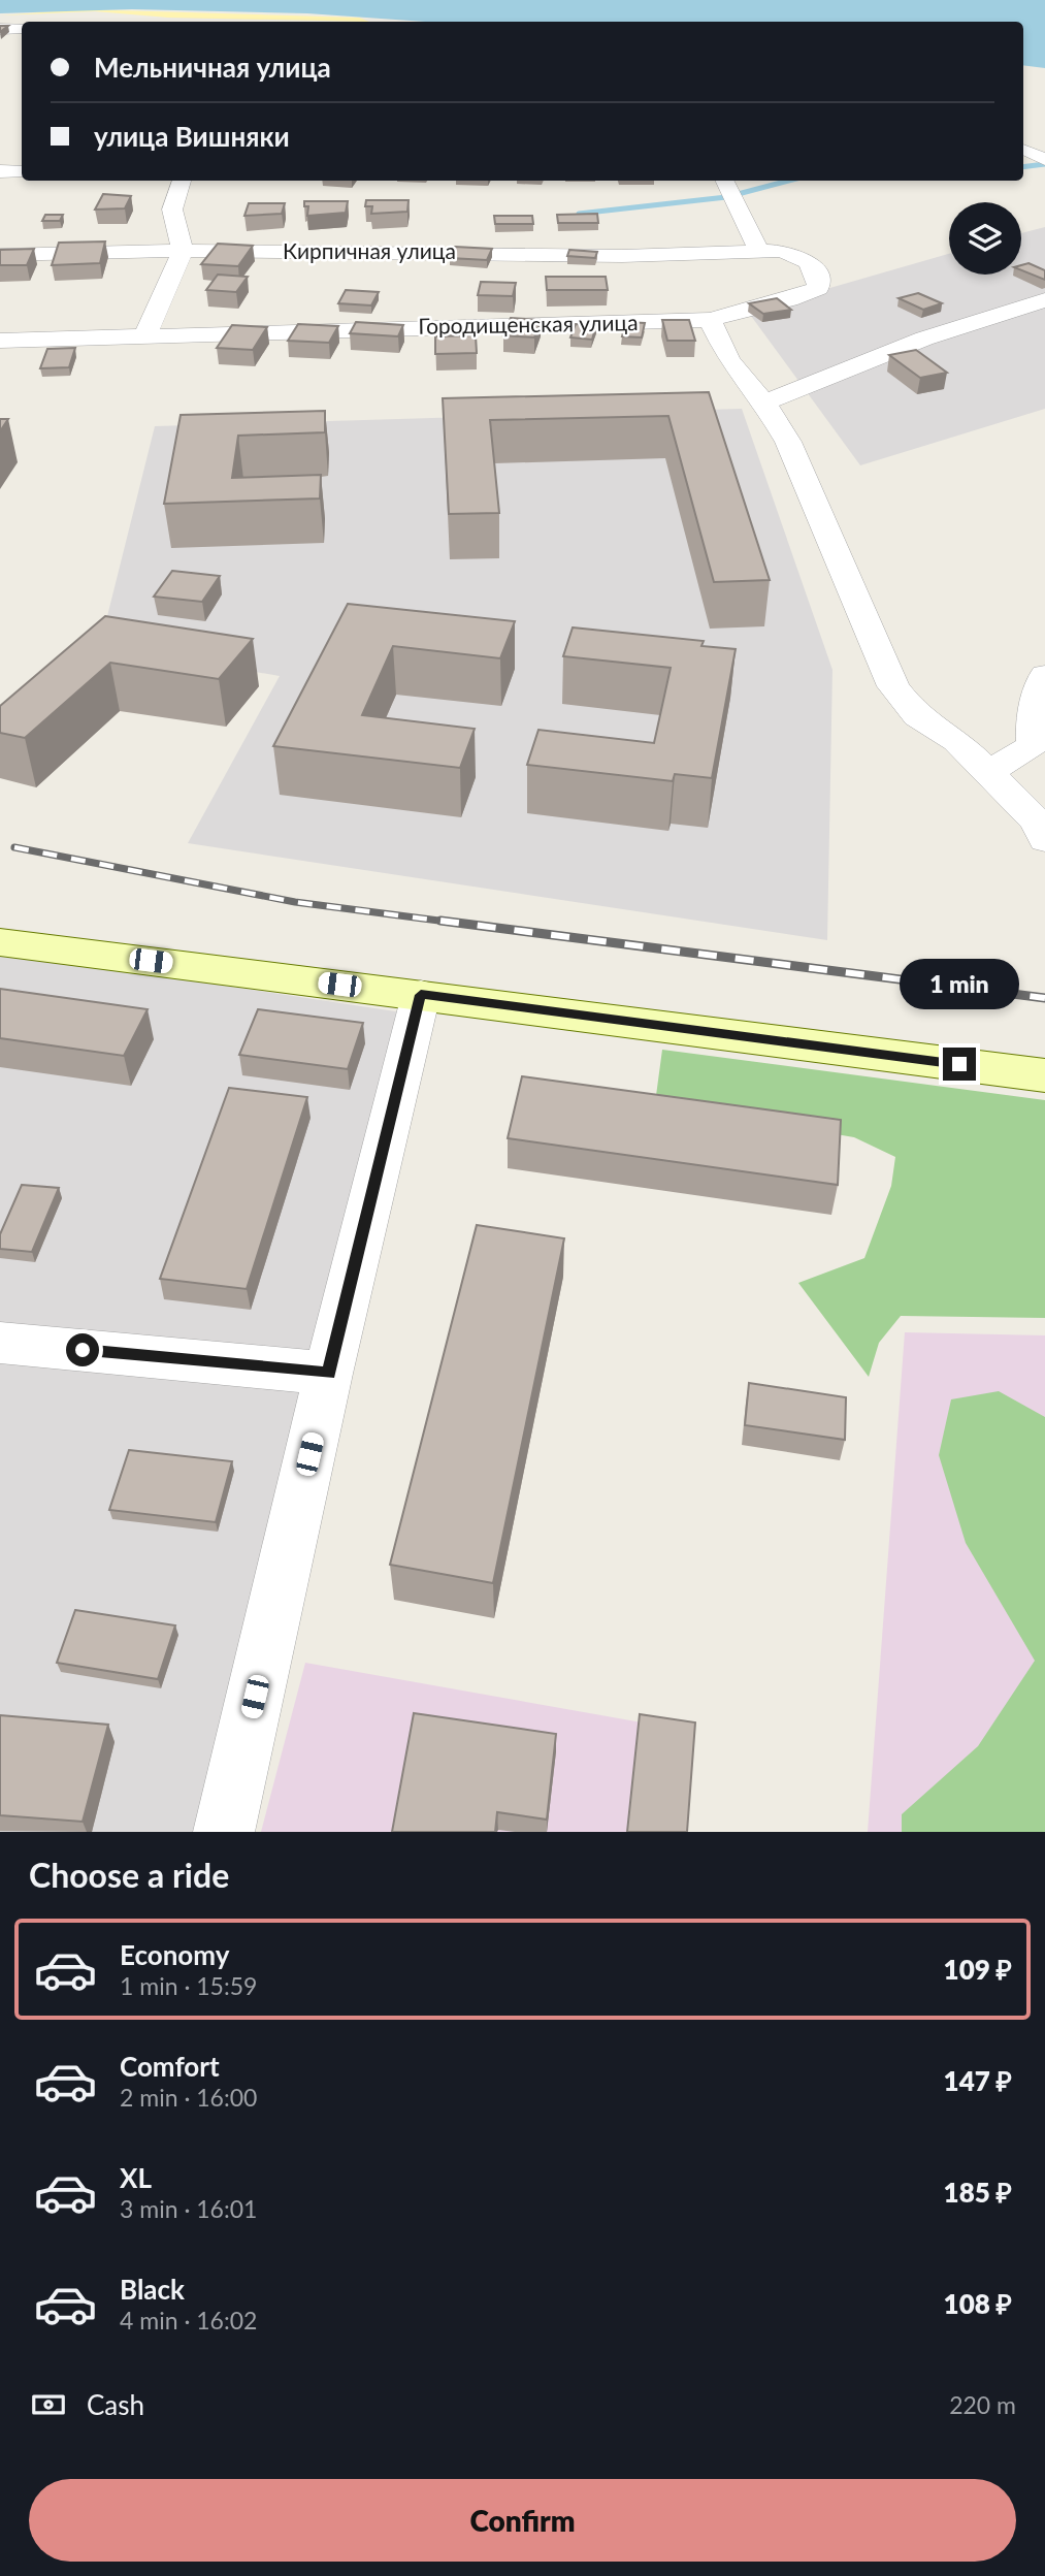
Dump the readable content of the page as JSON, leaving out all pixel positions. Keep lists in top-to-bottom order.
{
  "streets": {
    "street": ["Кирпичная улица", "Городищенская улица"]
  },
  "crossings": [
    ["Кирпичная улица", "Городищенская улица"]
  ],
  "page": {
    "banner": ["Мельничная улица", "улица Вишняки"],
    "bubble": "1 min",
    "heading": "Choose a ride",
    "list": [
      {
        "name": "Economy",
        "note": "1 min · 15:59",
        "value": "109 ₽"
      },
      {
        "name": "Comfort",
        "note": "2 min · 16:00",
        "value": "147 ₽"
      },
      {
        "name": "XL",
        "note": "3 min · 16:01",
        "value": "185 ₽"
      },
      {
        "name": "Black",
        "note": "4 min · 16:02",
        "value": "108 ₽"
      }
    ],
    "pay": ["Cash", "220 m"],
    "buttons": "Confirm"
  }
}
